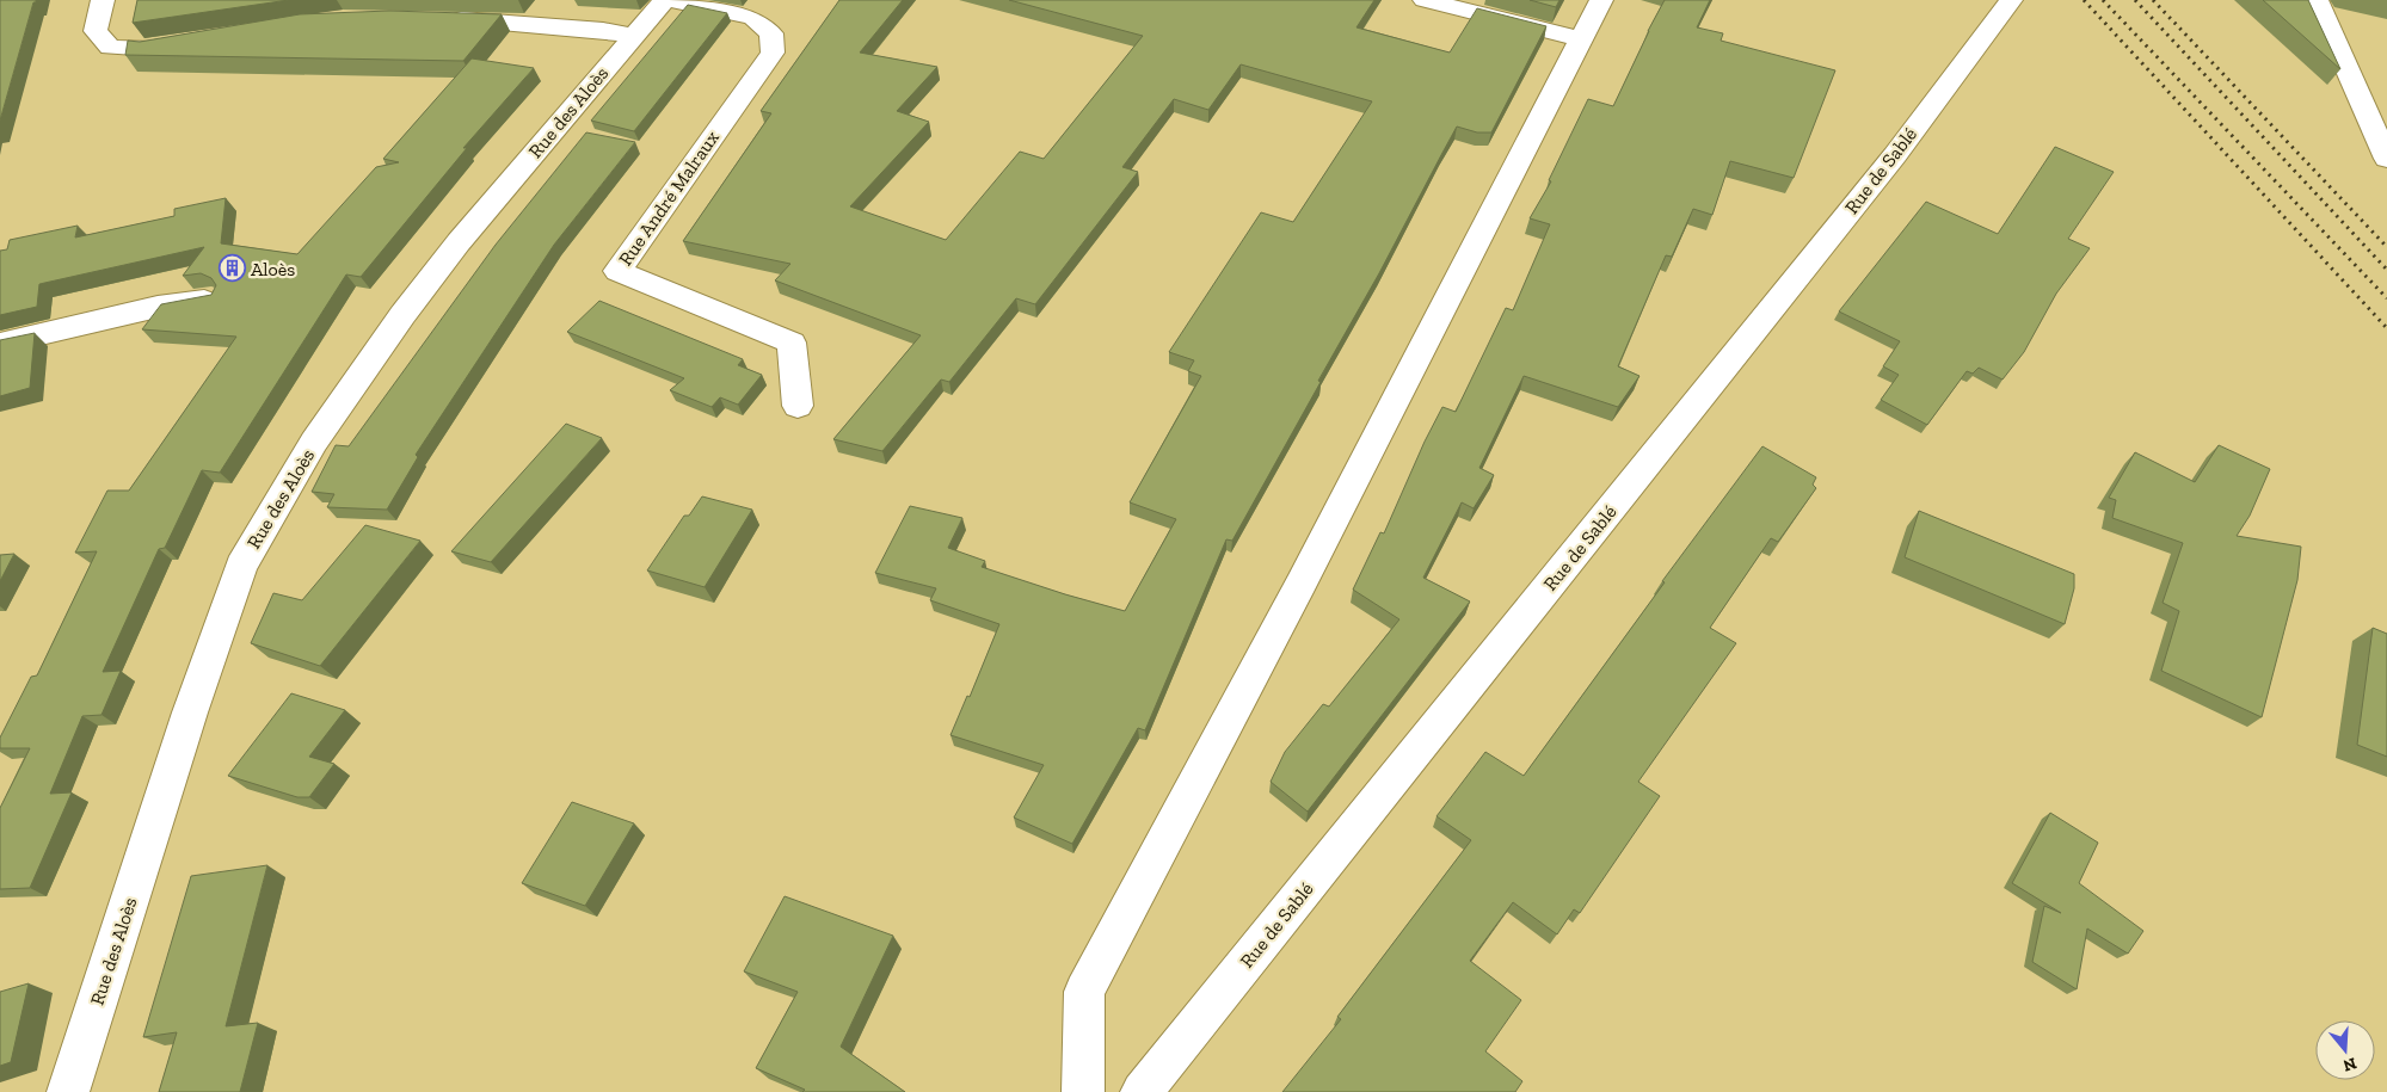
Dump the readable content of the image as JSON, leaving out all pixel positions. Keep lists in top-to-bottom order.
{
  "streets": {
    "street": ["Rue des Aloès", "Rue de Sablé", "Rue André Malraux"]
  },
  "places": {
    "building": ["Aloès"]
  },
  "north": "bottom"
}
